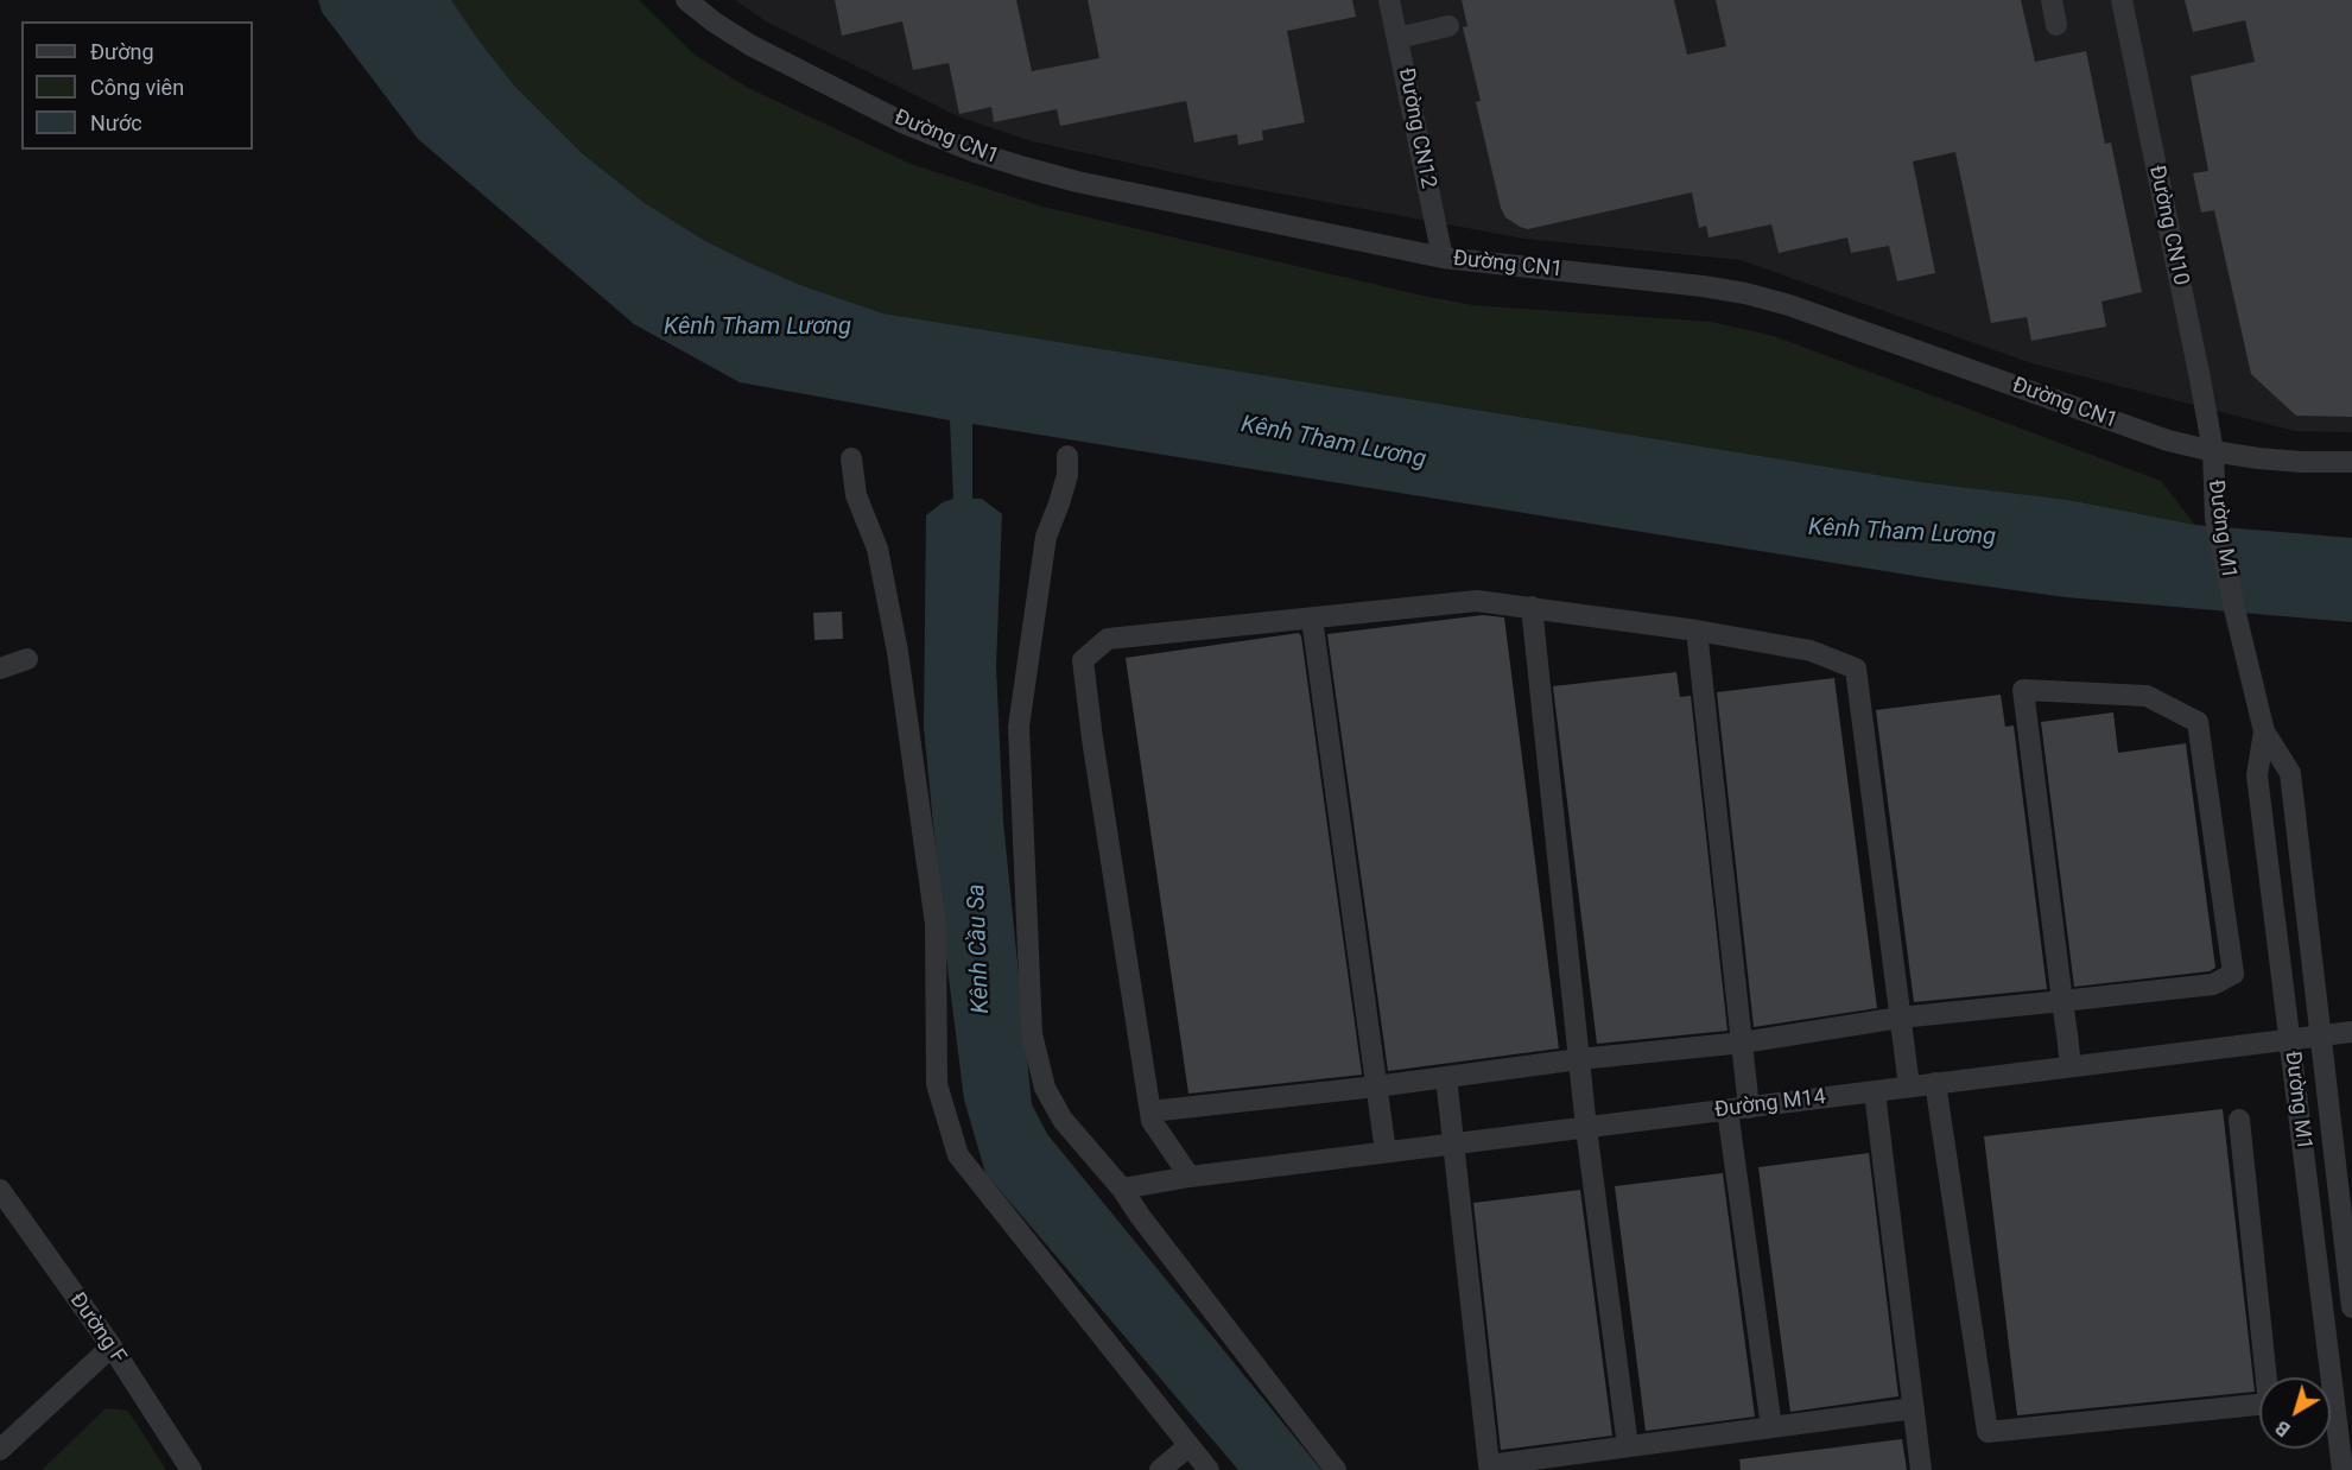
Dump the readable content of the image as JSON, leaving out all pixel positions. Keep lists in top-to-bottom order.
{
  "streets": {
    "street": [
      "Đường CN12",
      "Đường CN1",
      "Đường CN10",
      "Đường M1",
      "Đường M14",
      "Đường F"
    ]
  },
  "crossings": [
    ["Đường CN12", "Đường CN1"],
    ["Đường CN1", "Đường CN10"],
    ["Đường CN1", "Đường M1"],
    ["Đường CN10", "Đường M1"],
    ["Đường M1", "Đường M14"]
  ],
  "water": ["Kênh Tham Lương", "Kênh Cầu Sa"],
  "legend": ["Đường", "Công viên", "Nước"],
  "north": "bottom left"
}
